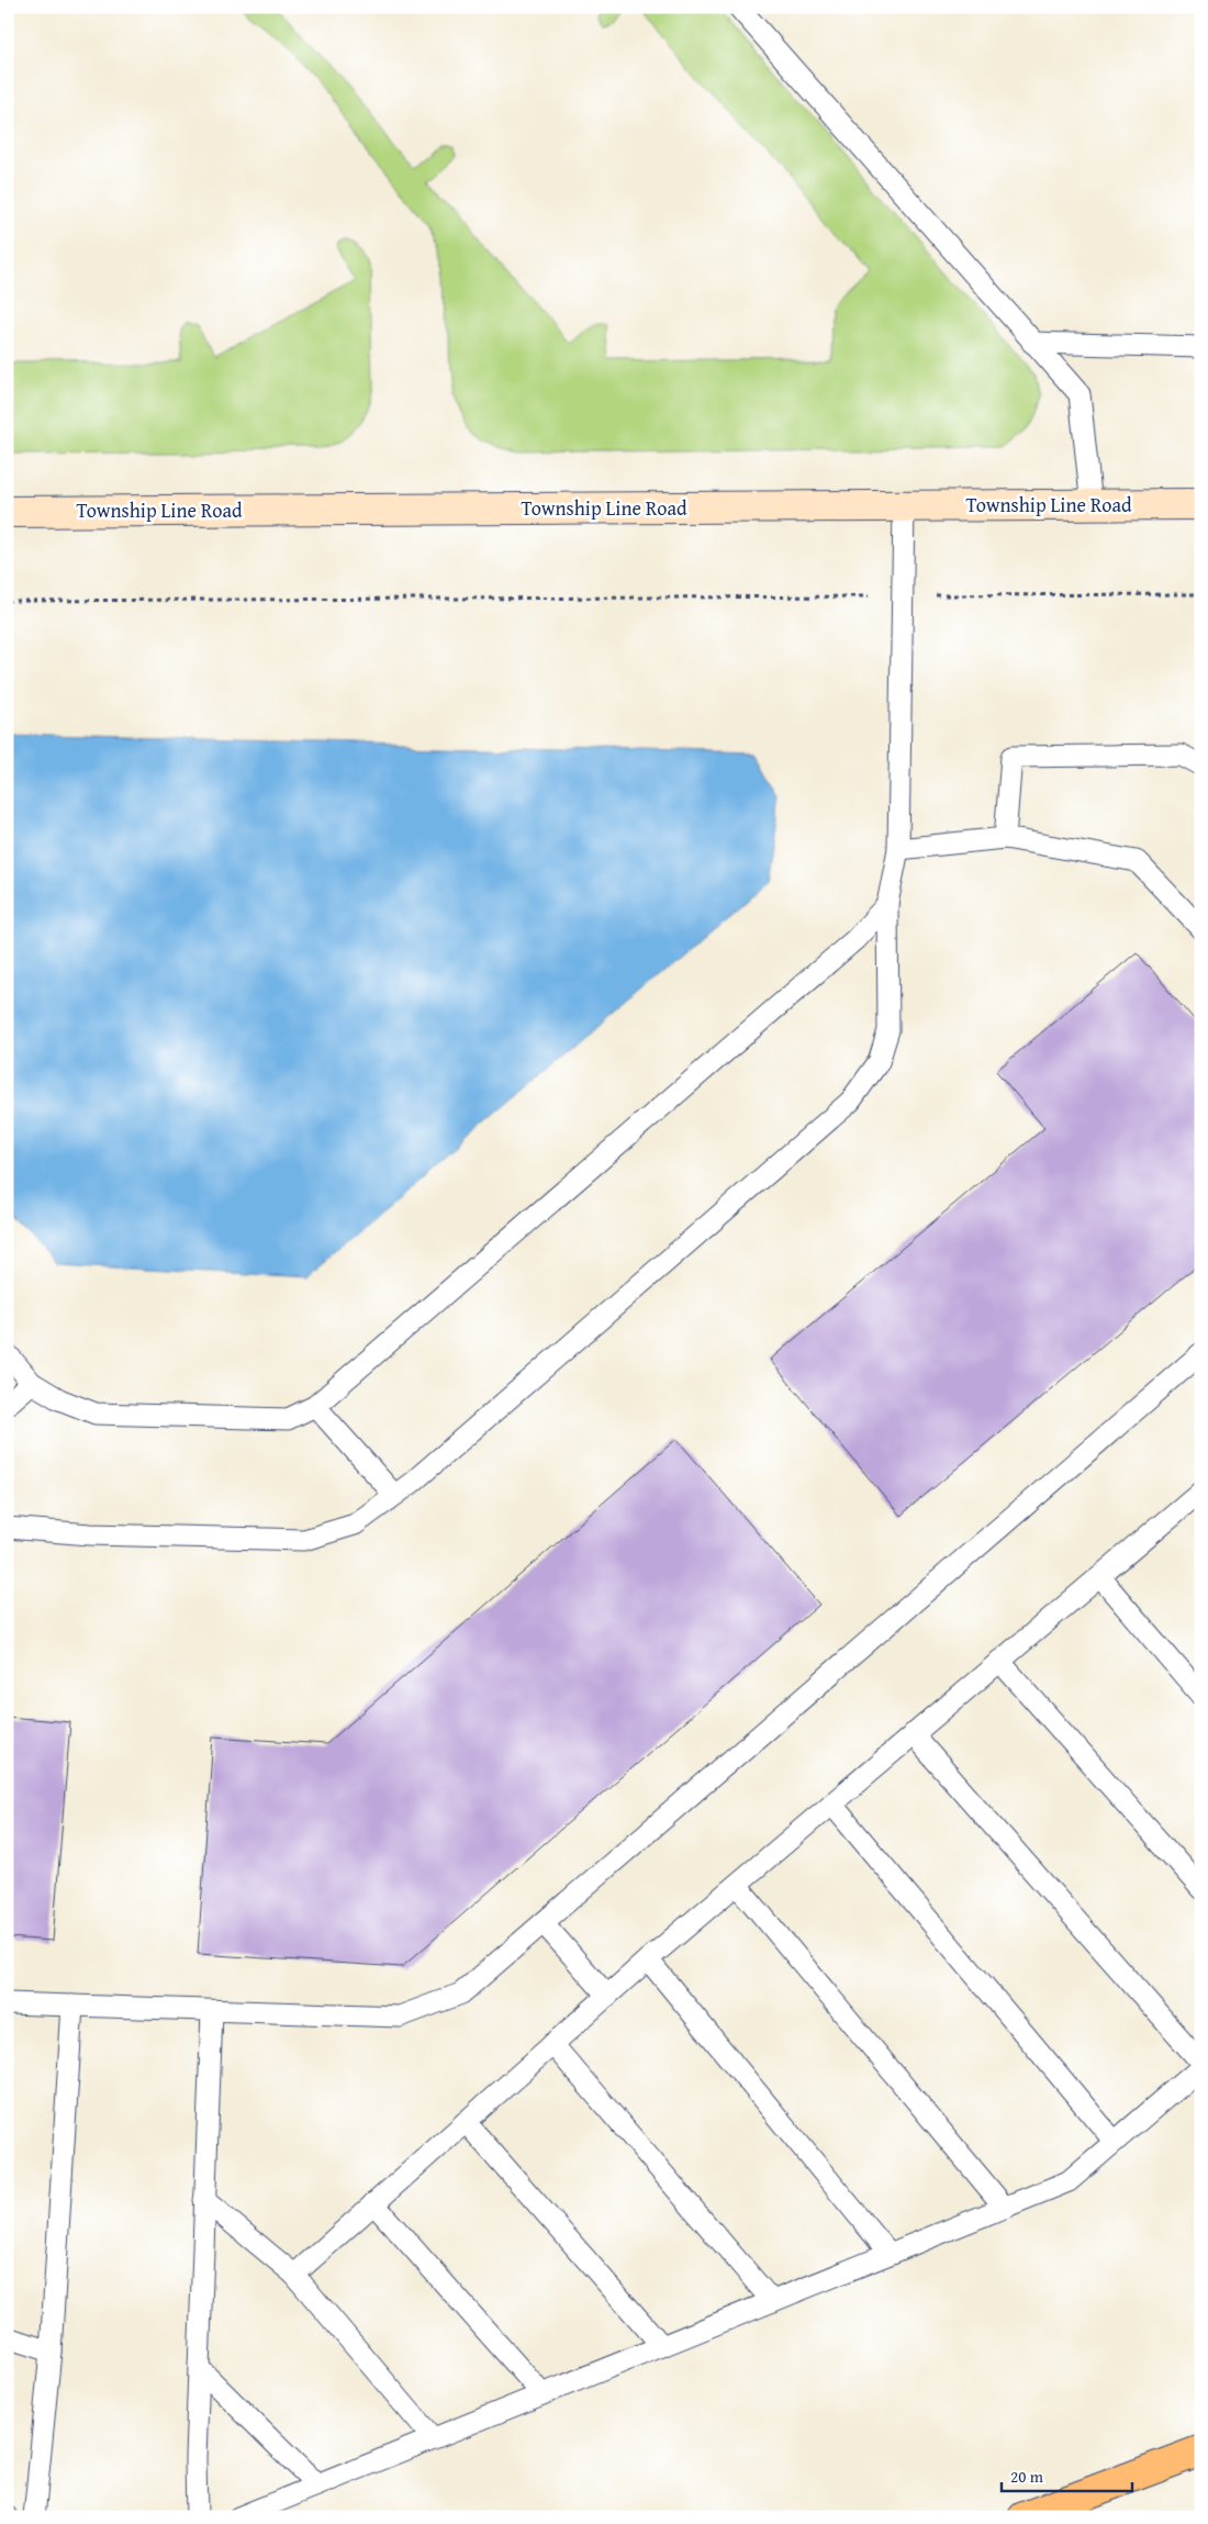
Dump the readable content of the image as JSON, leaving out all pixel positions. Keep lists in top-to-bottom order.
{
  "streets": {
    "street": ["Township Line Road"]
  },
  "scale_bar": "20 m"
}
